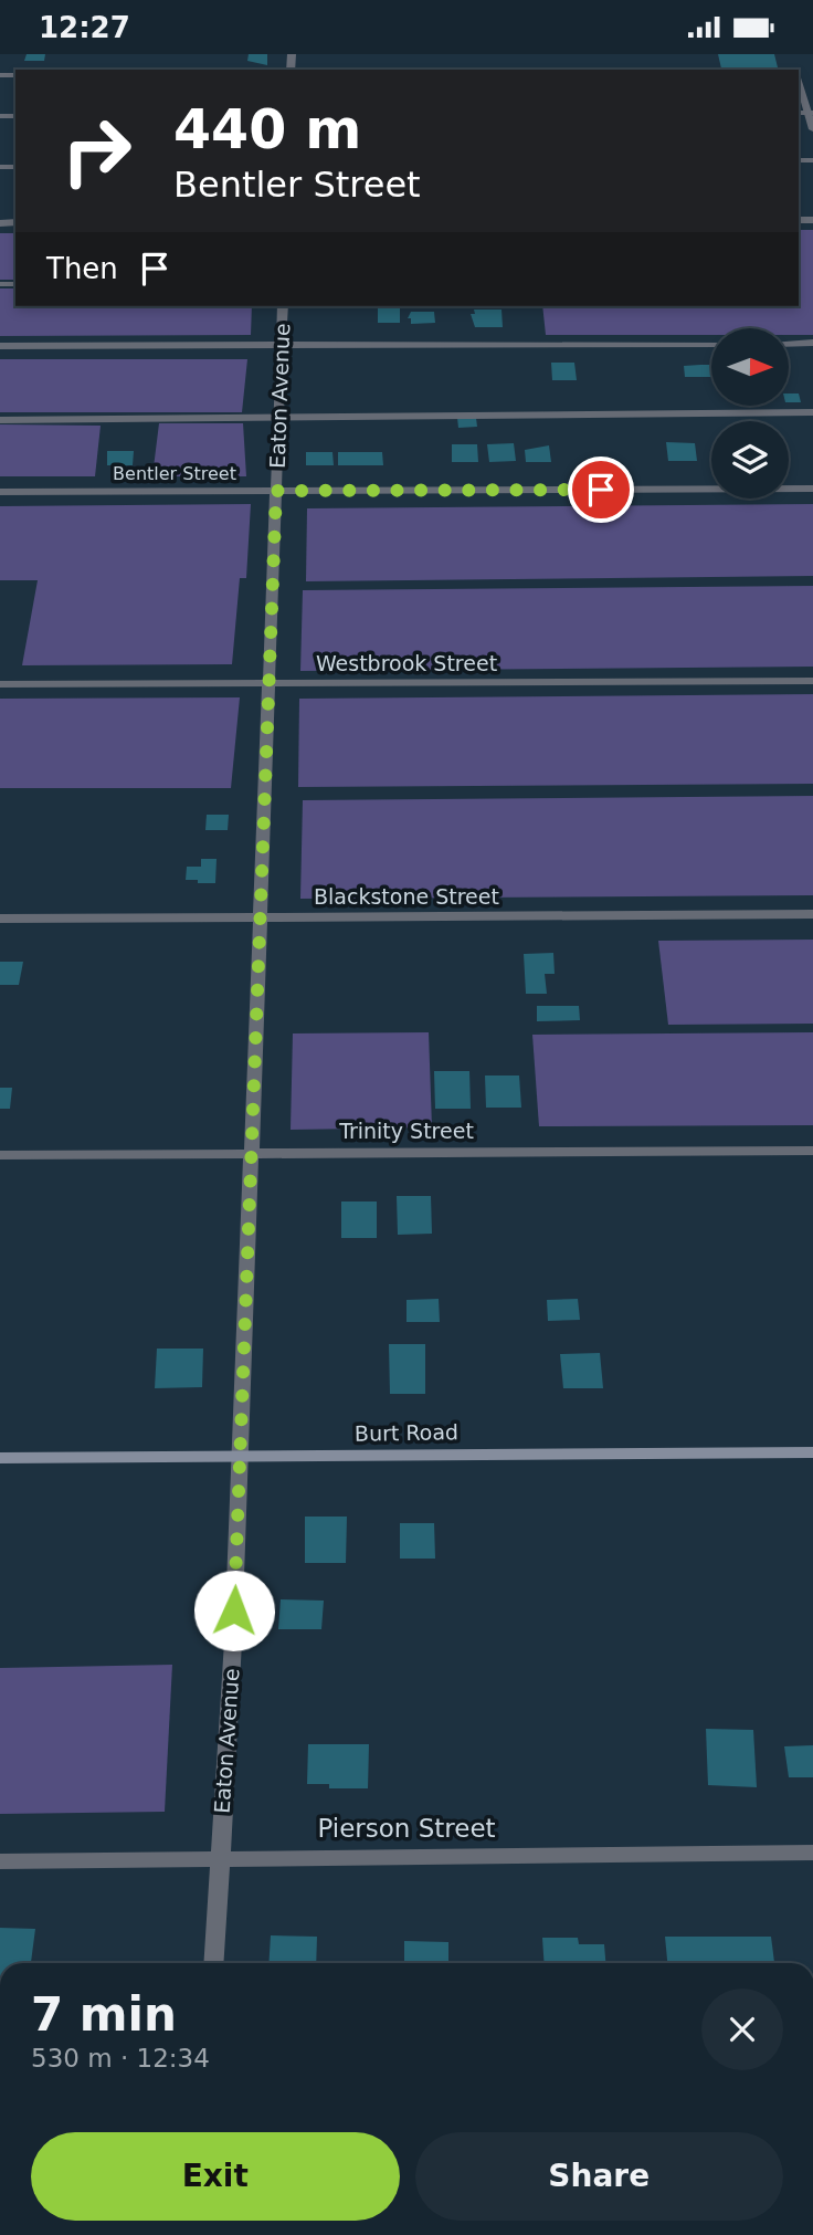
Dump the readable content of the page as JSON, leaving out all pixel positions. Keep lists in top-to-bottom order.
{
  "streets": {
    "street": [
      "Eaton Avenue",
      "Bentler Street",
      "Westbrook Street",
      "Blackstone Street",
      "Trinity Street",
      "Burt Road",
      "Pierson Street"
    ]
  },
  "crossings": [
    ["Eaton Avenue", "Bentler Street"],
    ["Eaton Avenue", "Westbrook Street"],
    ["Eaton Avenue", "Blackstone Street"],
    ["Eaton Avenue", "Trinity Street"],
    ["Eaton Avenue", "Burt Road"],
    ["Eaton Avenue", "Pierson Street"]
  ],
  "north": "right",
  "page": {
    "status": "12:27",
    "turn": ["440 m", "Bentler Street"],
    "then": "Then",
    "heading": ["7 min", "530 m · 12:34"],
    "buttons": ["Exit", "Share"]
  }
}
